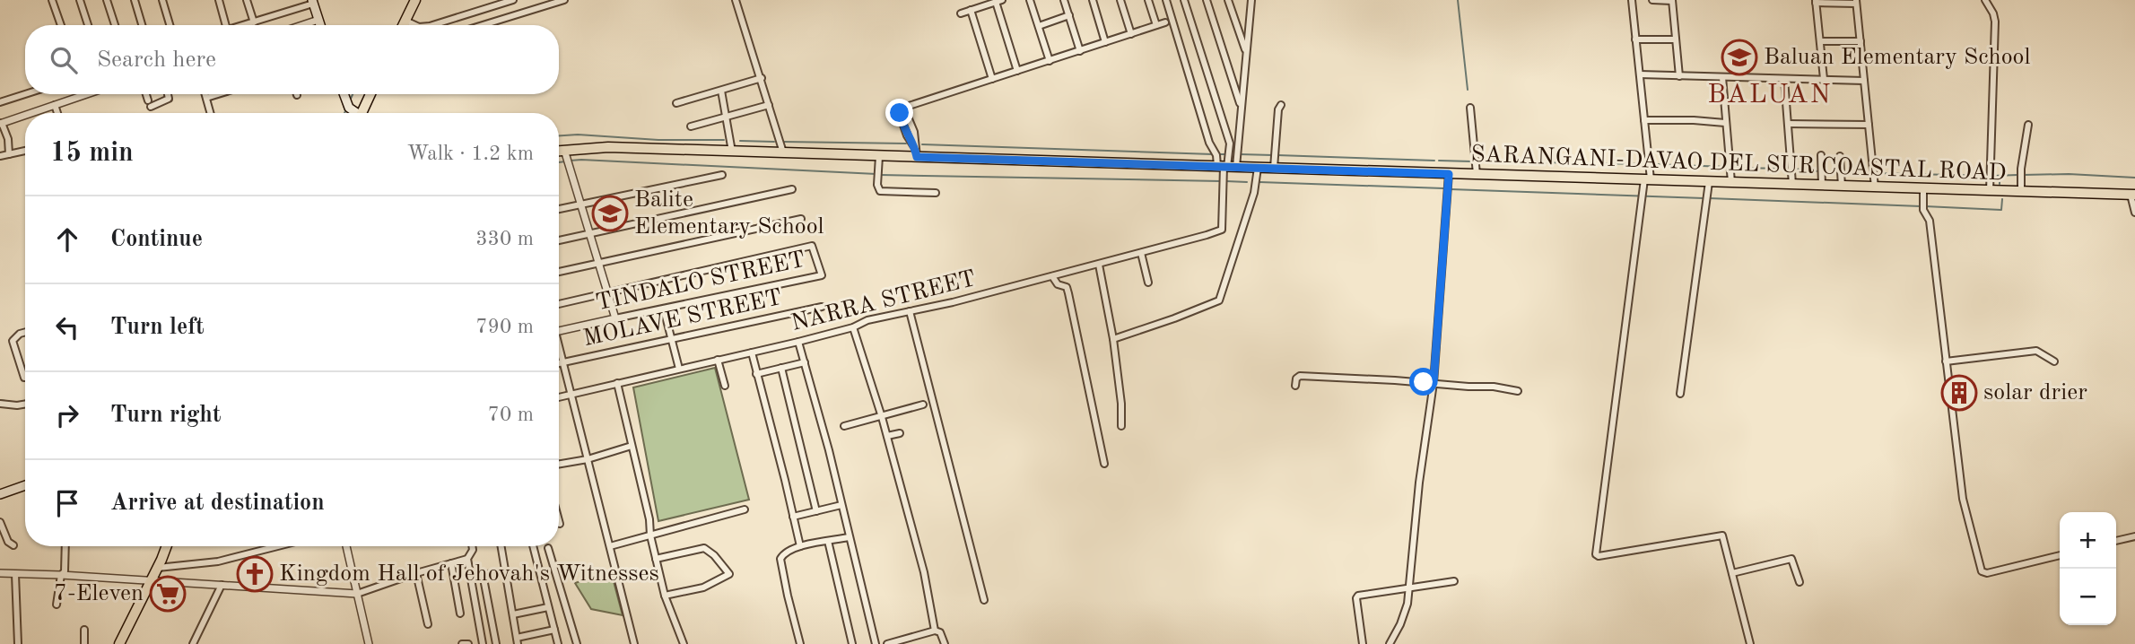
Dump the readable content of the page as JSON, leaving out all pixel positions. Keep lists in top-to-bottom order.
{
  "streets": {
    "main road": ["SARANGANI-DAVAO DEL SUR COASTAL ROAD"],
    "street": ["TINDALO STREET", "NARRA STREET", "MOLAVE STREET"]
  },
  "crossings": [
    ["SARANGANI-DAVAO DEL SUR COASTAL ROAD", "NARRA STREET"]
  ],
  "districts": ["BALUAN"],
  "places": {
    "school or university": ["Baluan Elementary School", "Balite Elementary School"],
    "building": ["solar drier"],
    "church": ["Kingdom Hall of Jehovah's Witnesses"],
    "supermarket": ["7-Eleven"]
  },
  "page": {
    "search": "Search here",
    "heading": ["15 min", "Walk · 1.2 km"],
    "list": [
      ["Continue", "330 m"],
      ["Turn left", "790 m"],
      ["Turn right", "70 m"],
      "Arrive at destination"
    ],
    "map_buttons": ["+", "−"]
  }
}
